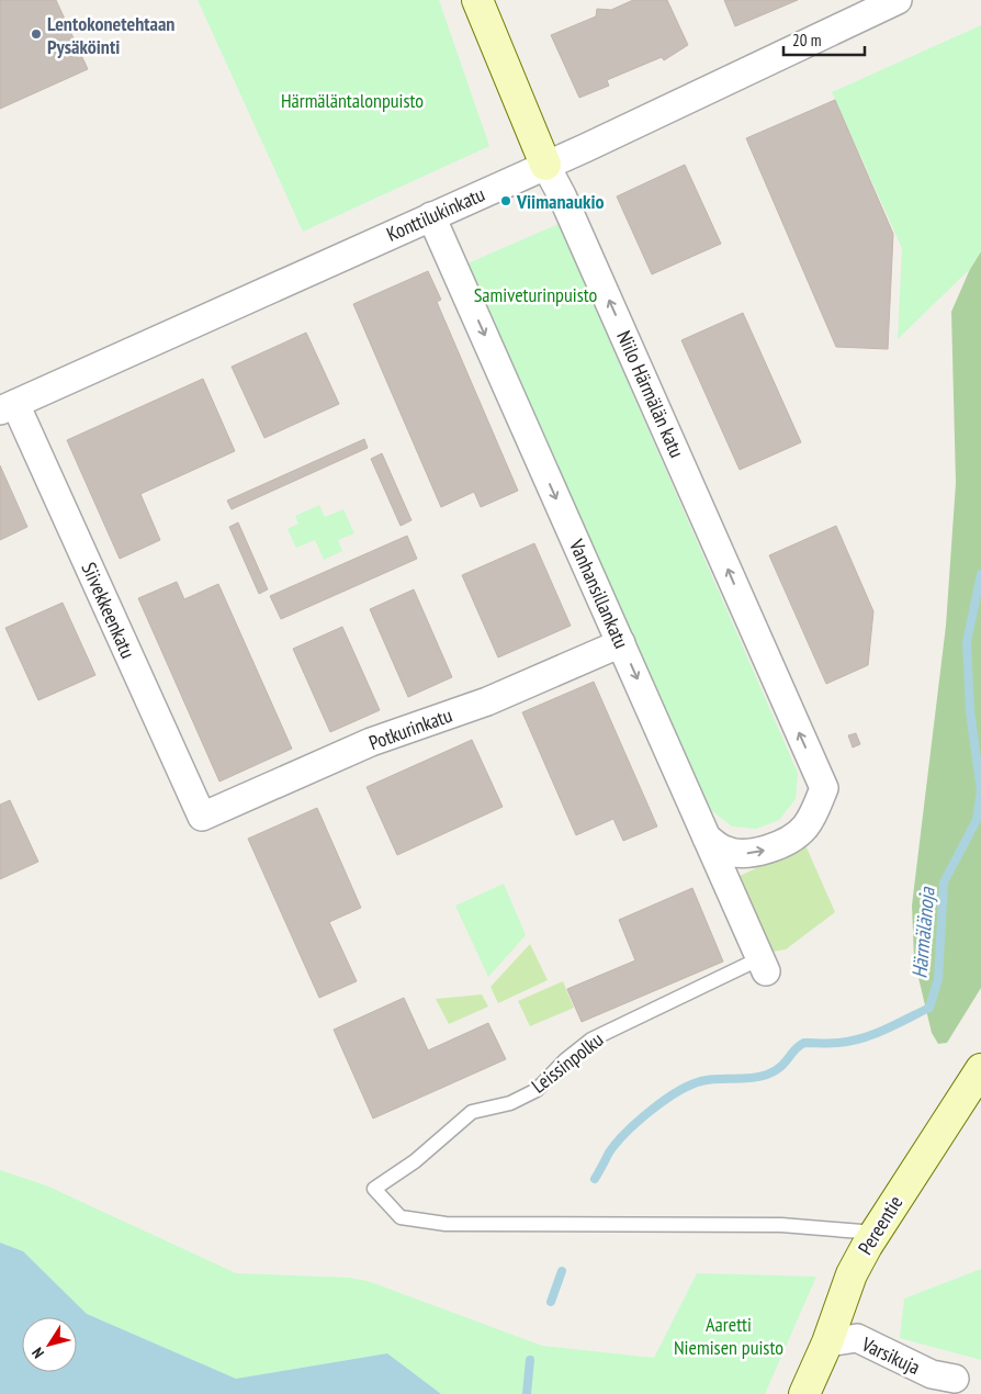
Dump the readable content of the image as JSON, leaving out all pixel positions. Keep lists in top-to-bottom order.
{
  "streets": {
    "street": [
      "Konttilukinkatu",
      "Niilo Härmälän katu",
      "Vanhansillankatu",
      "Siivekkeenkatu",
      "Potkurinkatu",
      "Pereentie",
      "Varsikuja"
    ],
    "lane": ["Leissinpolku"]
  },
  "crossings": [
    ["Konttilukinkatu", "Niilo Härmälän katu"],
    ["Konttilukinkatu", "Vanhansillankatu"],
    ["Konttilukinkatu", "Siivekkeenkatu"],
    ["Niilo Härmälän katu", "Vanhansillankatu"],
    ["Vanhansillankatu", "Potkurinkatu"],
    ["Vanhansillankatu", "Leissinpolku"],
    ["Siivekkeenkatu", "Potkurinkatu"],
    ["Leissinpolku", "Pereentie"],
    ["Pereentie", "Varsikuja"]
  ],
  "one_way": ["Niilo Härmälän katu", "Vanhansillankatu"],
  "water": ["Härmälänoja"],
  "parks": ["Härmäläntalonpuisto", "Samiveturinpuisto", "Aaretti Niemisen puisto"],
  "places": ["Lentokonetehtaan Pysäköinti", "Viimanaukio"],
  "scale_bar": "20 m",
  "north": "bottom left"
}
